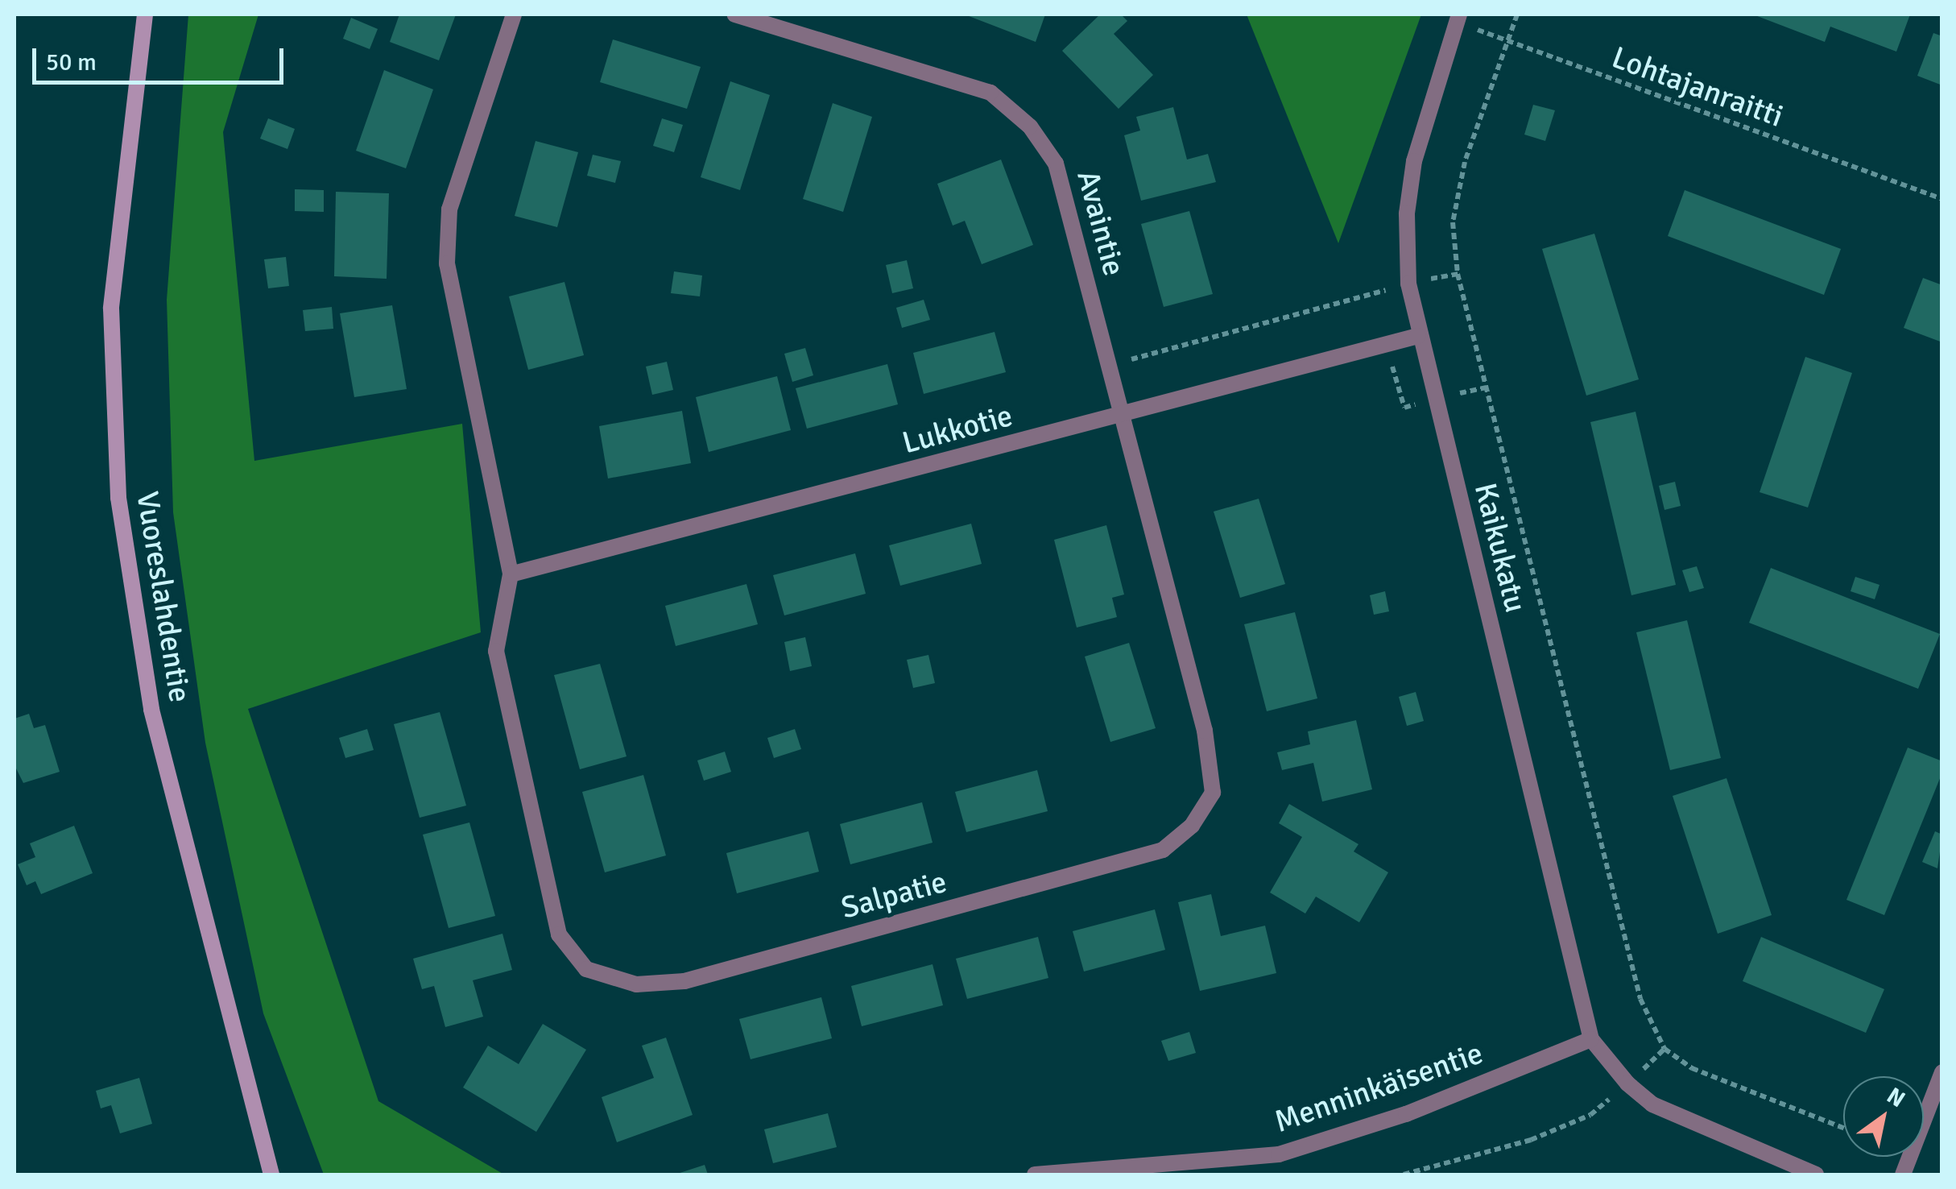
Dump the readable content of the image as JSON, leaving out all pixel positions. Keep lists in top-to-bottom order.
{
  "streets": {
    "street": [
      "Avaintie",
      "Lukkotie",
      "Kaikukatu",
      "Vuoreslahdentie",
      "Salpatie",
      "Menninkäisentie"
    ],
    "path": ["Lohtajanraitti"]
  },
  "crossings": [
    ["Lohtajanraitti", "Kaikukatu"],
    ["Avaintie", "Lukkotie"],
    ["Avaintie", "Salpatie"],
    ["Lukkotie", "Kaikukatu"],
    ["Lukkotie", "Salpatie"],
    ["Kaikukatu", "Menninkäisentie"]
  ],
  "scale_bar": "50 m",
  "north": "top right"
}
